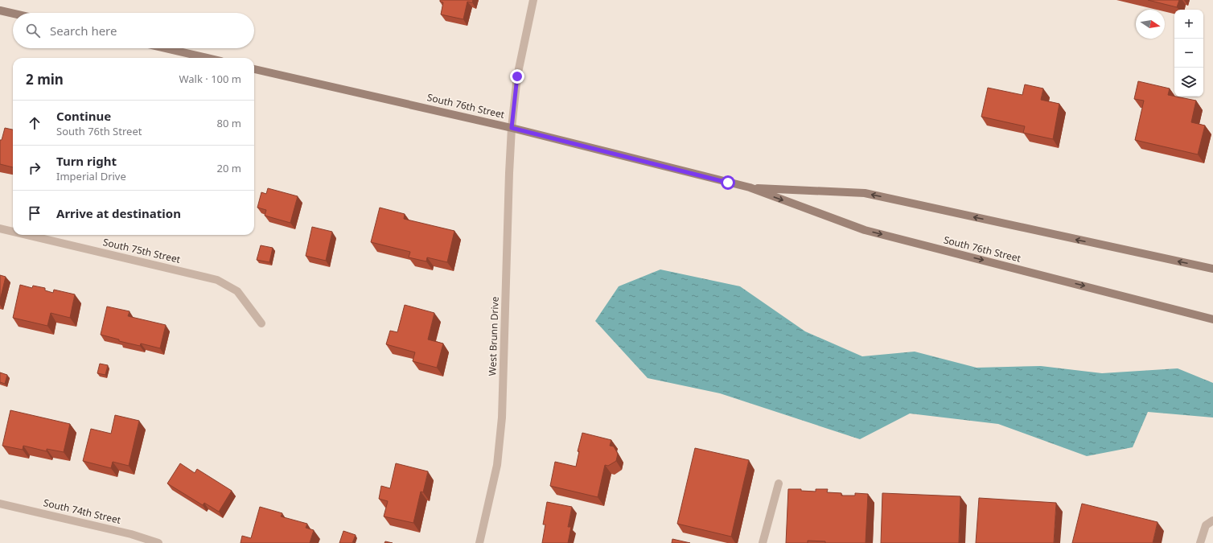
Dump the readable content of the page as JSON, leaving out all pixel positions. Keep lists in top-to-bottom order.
{
  "streets": {
    "main road": ["South 76th Street"],
    "street": ["South 75th Street", "West Brunn Drive", "South 74th Street"]
  },
  "crossings": [
    ["South 76th Street", "West Brunn Drive"]
  ],
  "north": "right",
  "page": {
    "map_buttons": ["+", "−"],
    "search": "Search here",
    "heading": ["2 min", "Walk · 100 m"],
    "list": [
      ["Continue", "South 76th Street", "80 m"],
      ["Turn right", "Imperial Drive", "20 m"],
      "Arrive at destination"
    ]
  }
}
